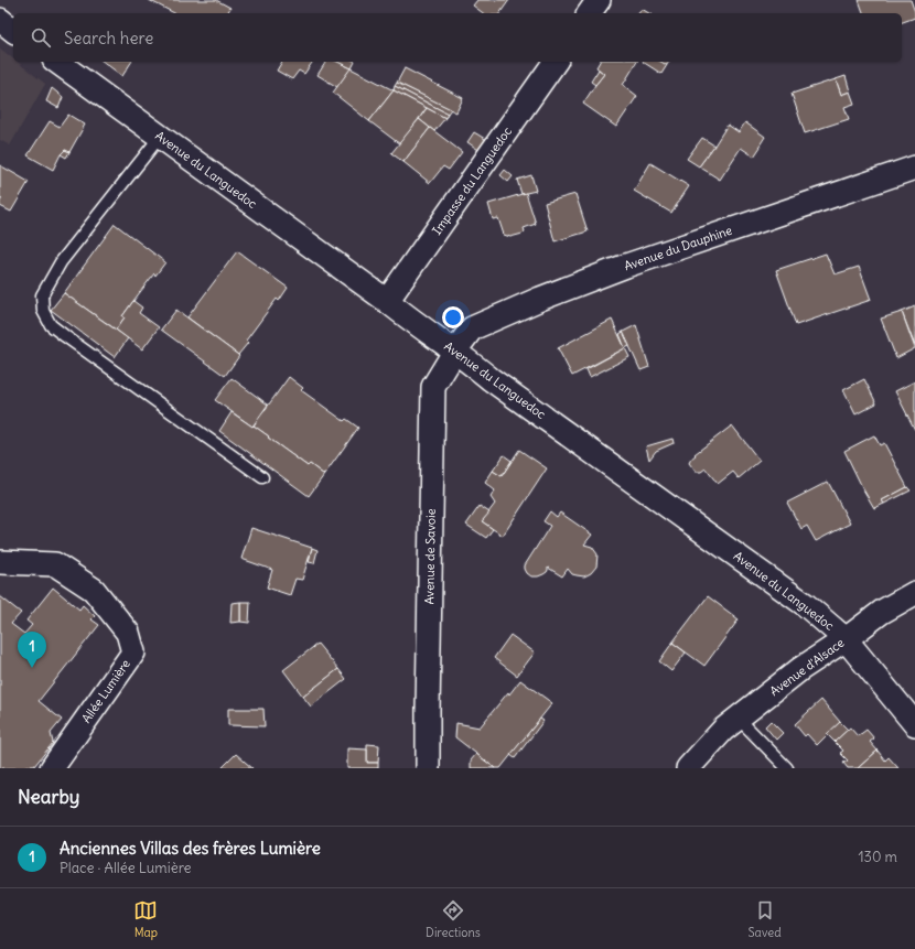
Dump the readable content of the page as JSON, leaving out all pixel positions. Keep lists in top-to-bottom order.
{
  "streets": {
    "street": [
      "Avenue du Languedoc",
      "Impasse du Languedoc",
      "Avenue du Dauphine",
      "Avenue de Savoie",
      "Avenue d'Alsace",
      "Allée Lumière"
    ]
  },
  "crossings": [
    ["Avenue du Languedoc", "Impasse du Languedoc"],
    ["Avenue du Languedoc", "Avenue du Dauphine"],
    ["Avenue du Languedoc", "Avenue de Savoie"],
    ["Avenue du Languedoc", "Avenue d'Alsace"],
    ["Avenue du Dauphine", "Avenue de Savoie"]
  ],
  "page": {
    "search": "Search here",
    "pins": "1",
    "heading": "Nearby",
    "list": [
      {
        "mark": "1",
        "name": "Anciennes Villas des frères Lumière",
        "note": "Place · Allée Lumière",
        "value": "130 m"
      }
    ],
    "nav": ["Map", "Directions", "Saved"]
  }
}
